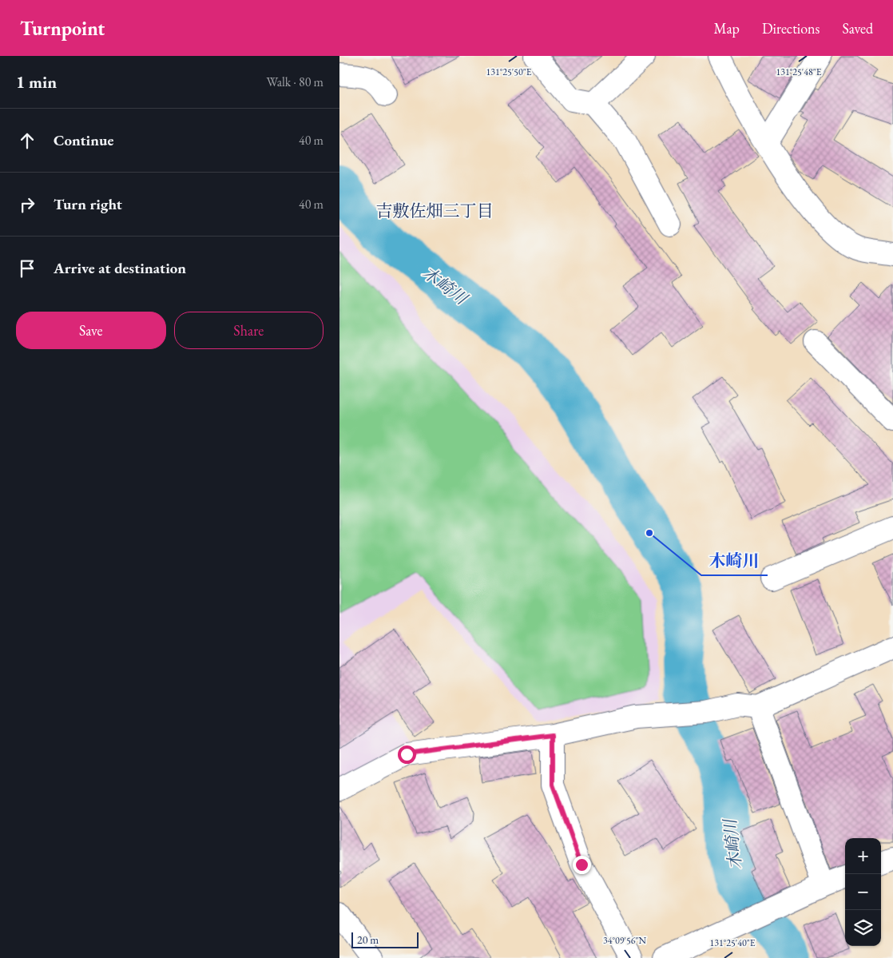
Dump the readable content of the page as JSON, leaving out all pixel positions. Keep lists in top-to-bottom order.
{
  "districts": ["吉敷佐畑三丁目"],
  "water": ["木崎川"],
  "places": ["木崎川"],
  "scale_bar": "20 m",
  "page": {
    "header": "Turnpoint",
    "nav": ["Map", "Directions", "Saved"],
    "heading": ["1 min", "Walk · 80 m"],
    "list": [
      ["Continue", "40 m"],
      ["Turn right", "40 m"],
      "Arrive at destination"
    ],
    "buttons": ["Save", "Share"],
    "map_buttons": ["+", "−"],
    "scale": "20 m"
  },
  "coordinates": [
    "131°25'50\"E",
    "131°25'48\"E",
    "34°09'56\"N",
    "131°25'40\"E"
  ]
}
